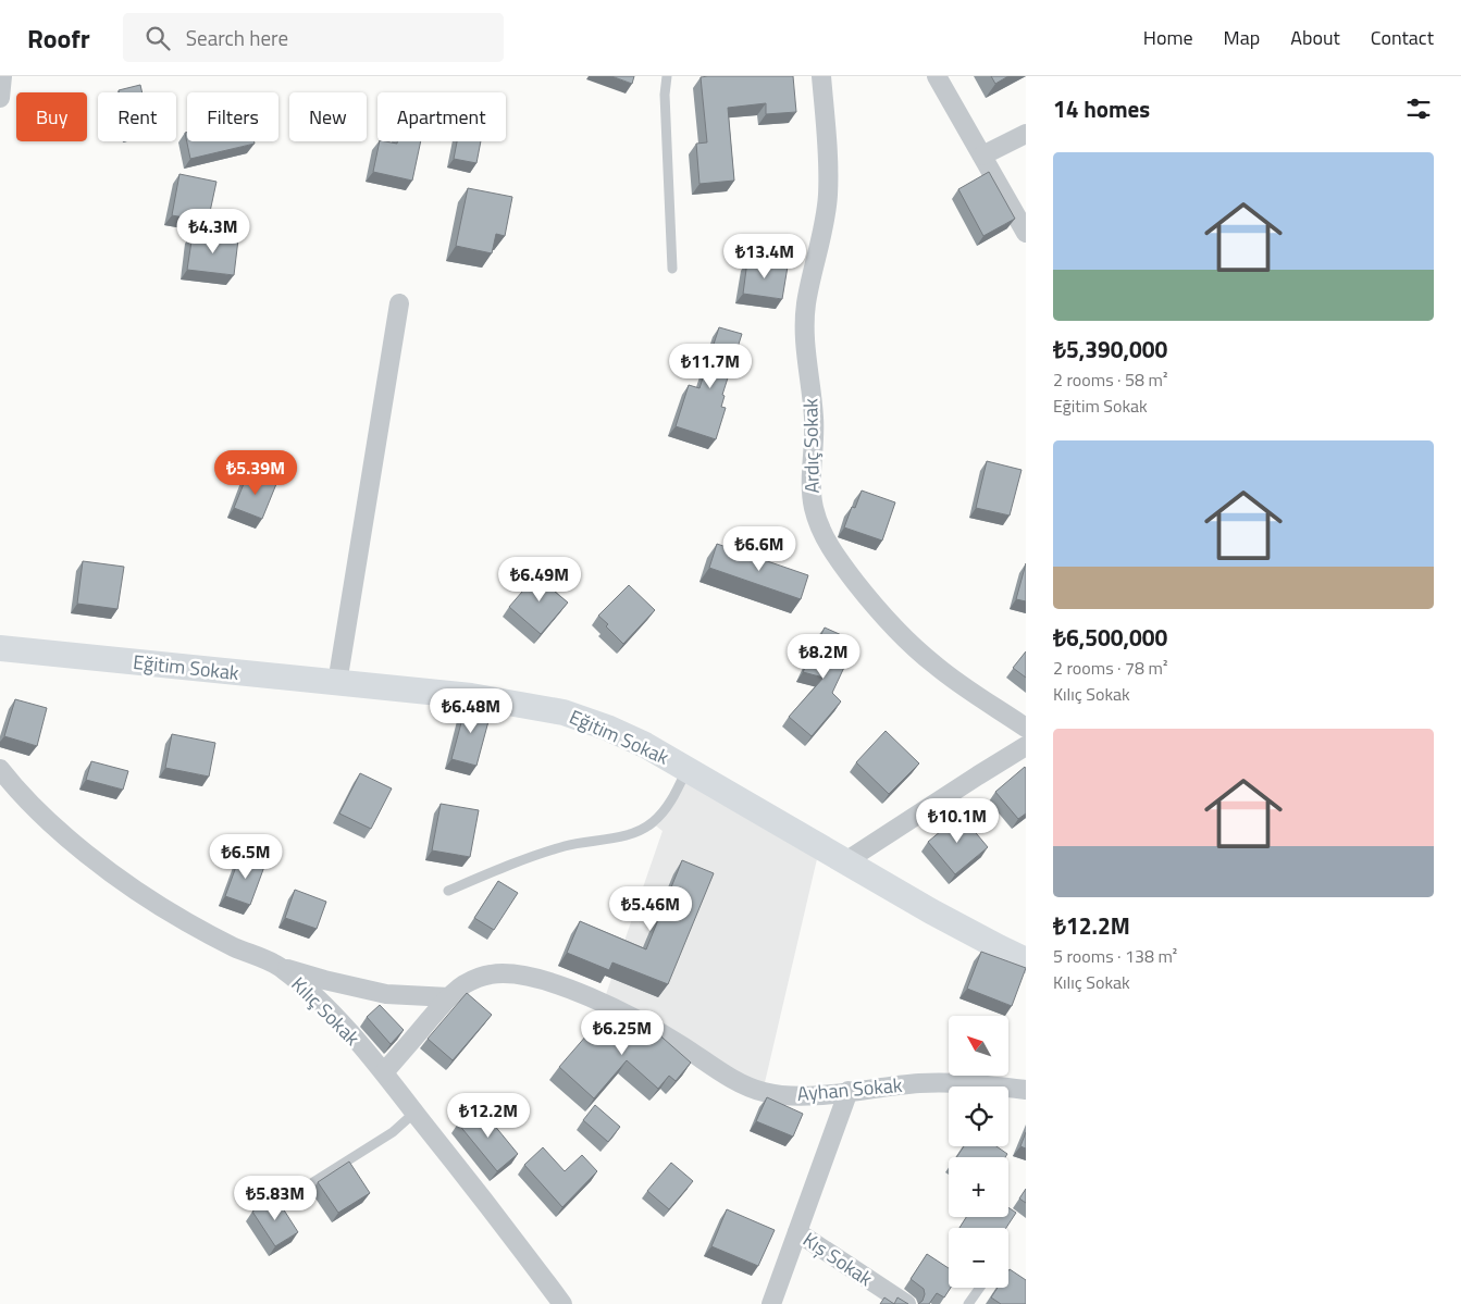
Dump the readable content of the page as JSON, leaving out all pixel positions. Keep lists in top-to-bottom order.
{
  "streets": {
    "street": [
      "Ardıç Sokak",
      "Eğitim Sokak",
      "Kılıç Sokak",
      "Ayhan Sokak",
      "Kış Sokak"
    ]
  },
  "crossings": [
    ["Kılıç Sokak", "Ayhan Sokak"]
  ],
  "north": "top left",
  "page": {
    "header": "Roofr",
    "search": "Search here",
    "nav": [
      "Home",
      "Map",
      "About",
      "Contact"
    ],
    "heading": "14 homes",
    "chip": [
      "Buy",
      "Rent",
      "Filters",
      "New",
      "Apartment"
    ],
    "list": [
      {
        "name": "₺5,390,000",
        "note": "2 rooms · 58 m² · Eğitim Sokak"
      },
      {
        "name": "₺6,500,000",
        "note": "2 rooms · 78 m² · Kılıç Sokak"
      },
      {
        "name": "₺12.2M",
        "note": "5 rooms · 138 m² · Kılıç Sokak"
      }
    ],
    "price": [
      "₺4.3M",
      "₺13.4M",
      "₺11.7M",
      "₺5.39M",
      "₺6.6M",
      "₺6.49M",
      "₺8.2M",
      "₺6.48M",
      "₺10.1M",
      "₺6.5M",
      "₺5.46M",
      "₺6.25M",
      "₺12.2M",
      "₺5.83M"
    ],
    "map_buttons": ["+", "−"]
  }
}
